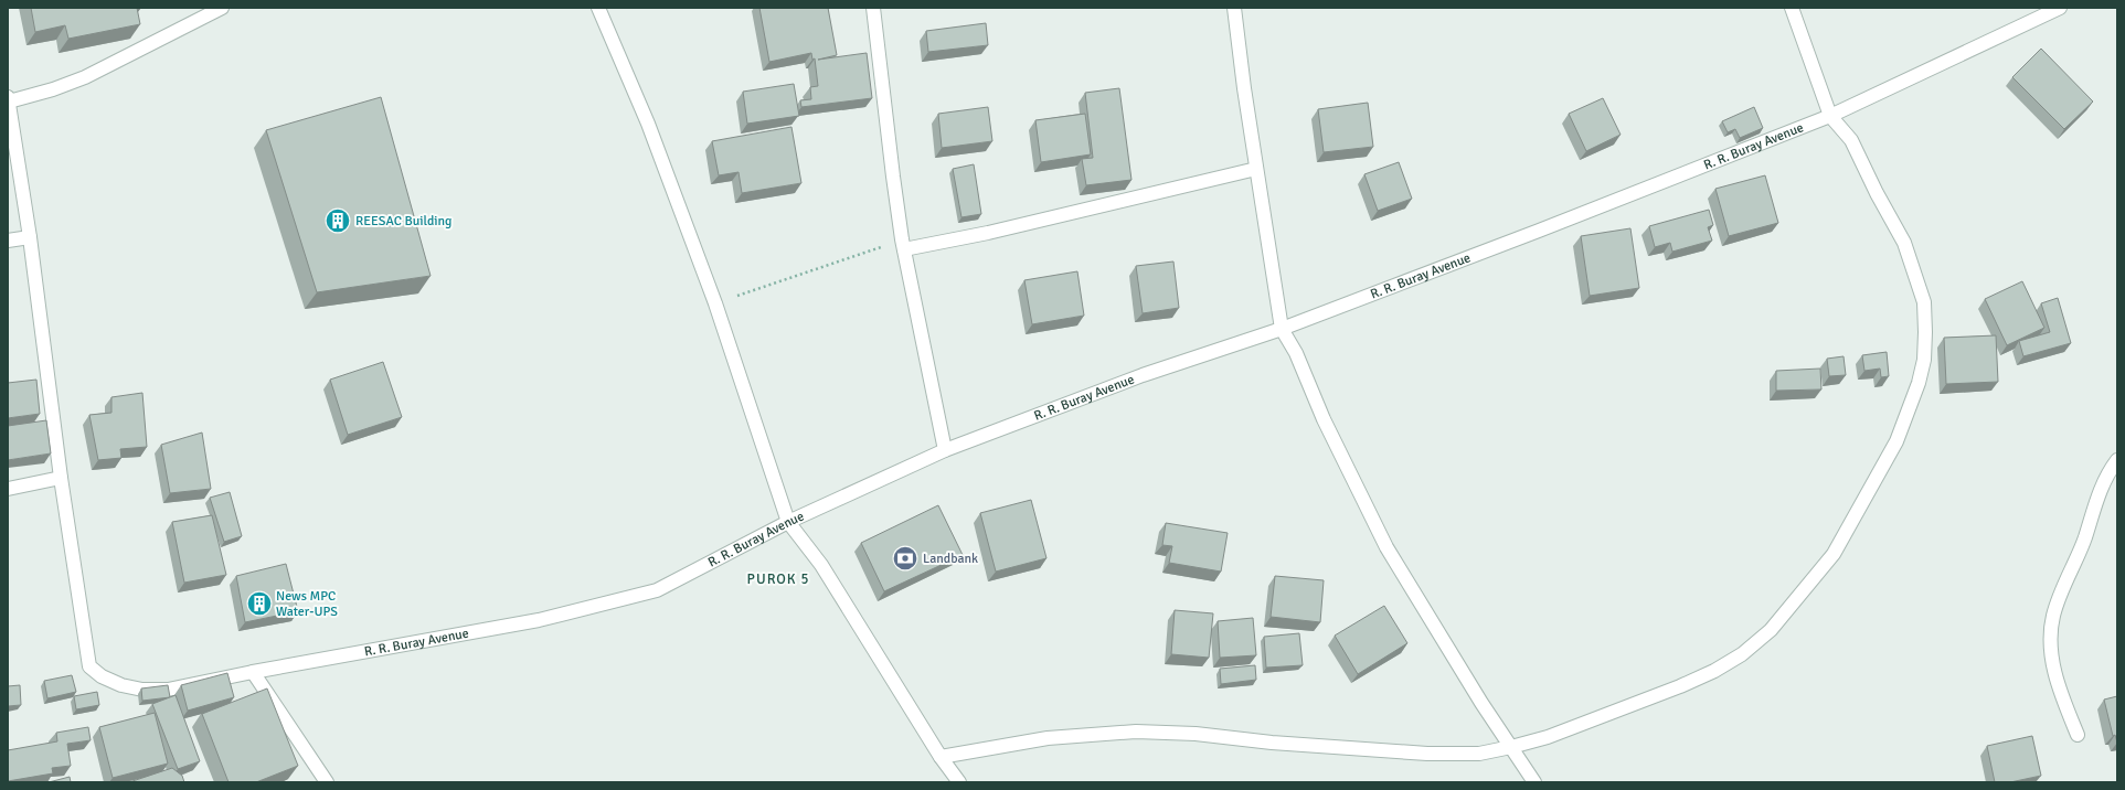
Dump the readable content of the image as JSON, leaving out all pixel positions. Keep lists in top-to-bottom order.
{
  "streets": {
    "street": ["R. R. Buray Avenue"]
  },
  "districts": ["PUROK 5"],
  "places": {
    "building": ["REESAC Building", "News MPC Water-UPS"],
    "bank": ["Landbank"]
  }
}
